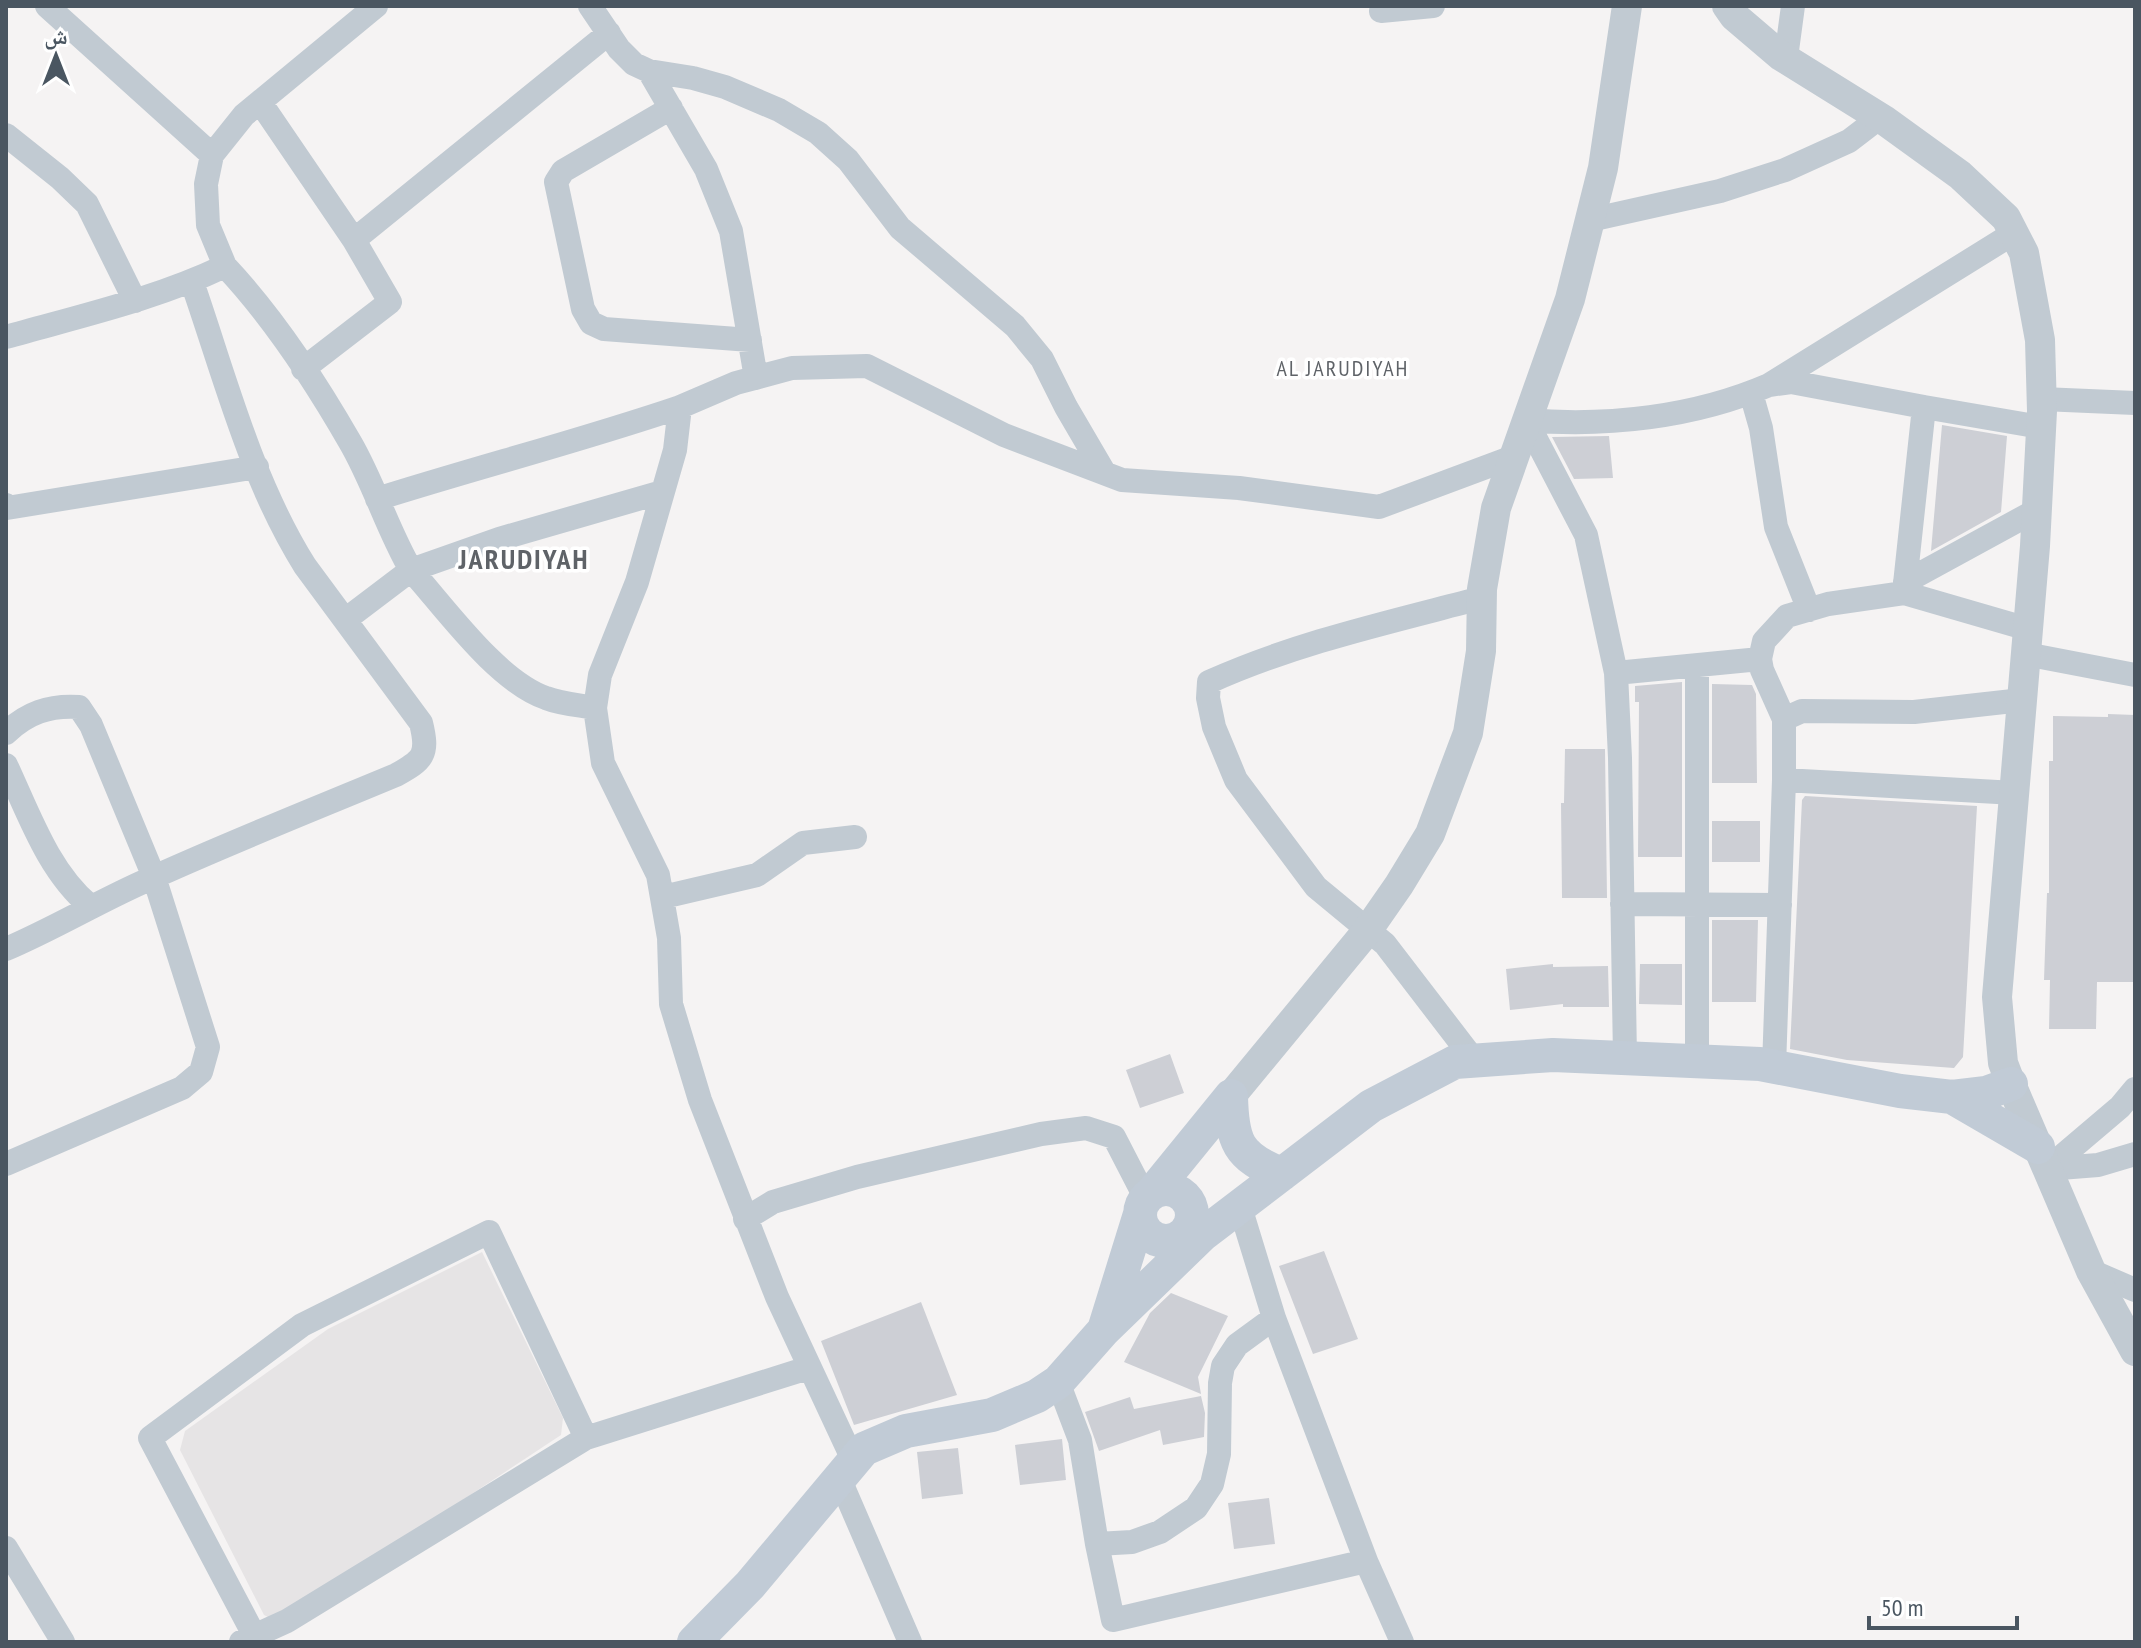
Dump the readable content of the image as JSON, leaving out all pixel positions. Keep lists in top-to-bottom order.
{
  "districts": ["AL JARUDIYAH", "JARUDIYAH"],
  "scale_bar": "50 m",
  "north": "top"
}
